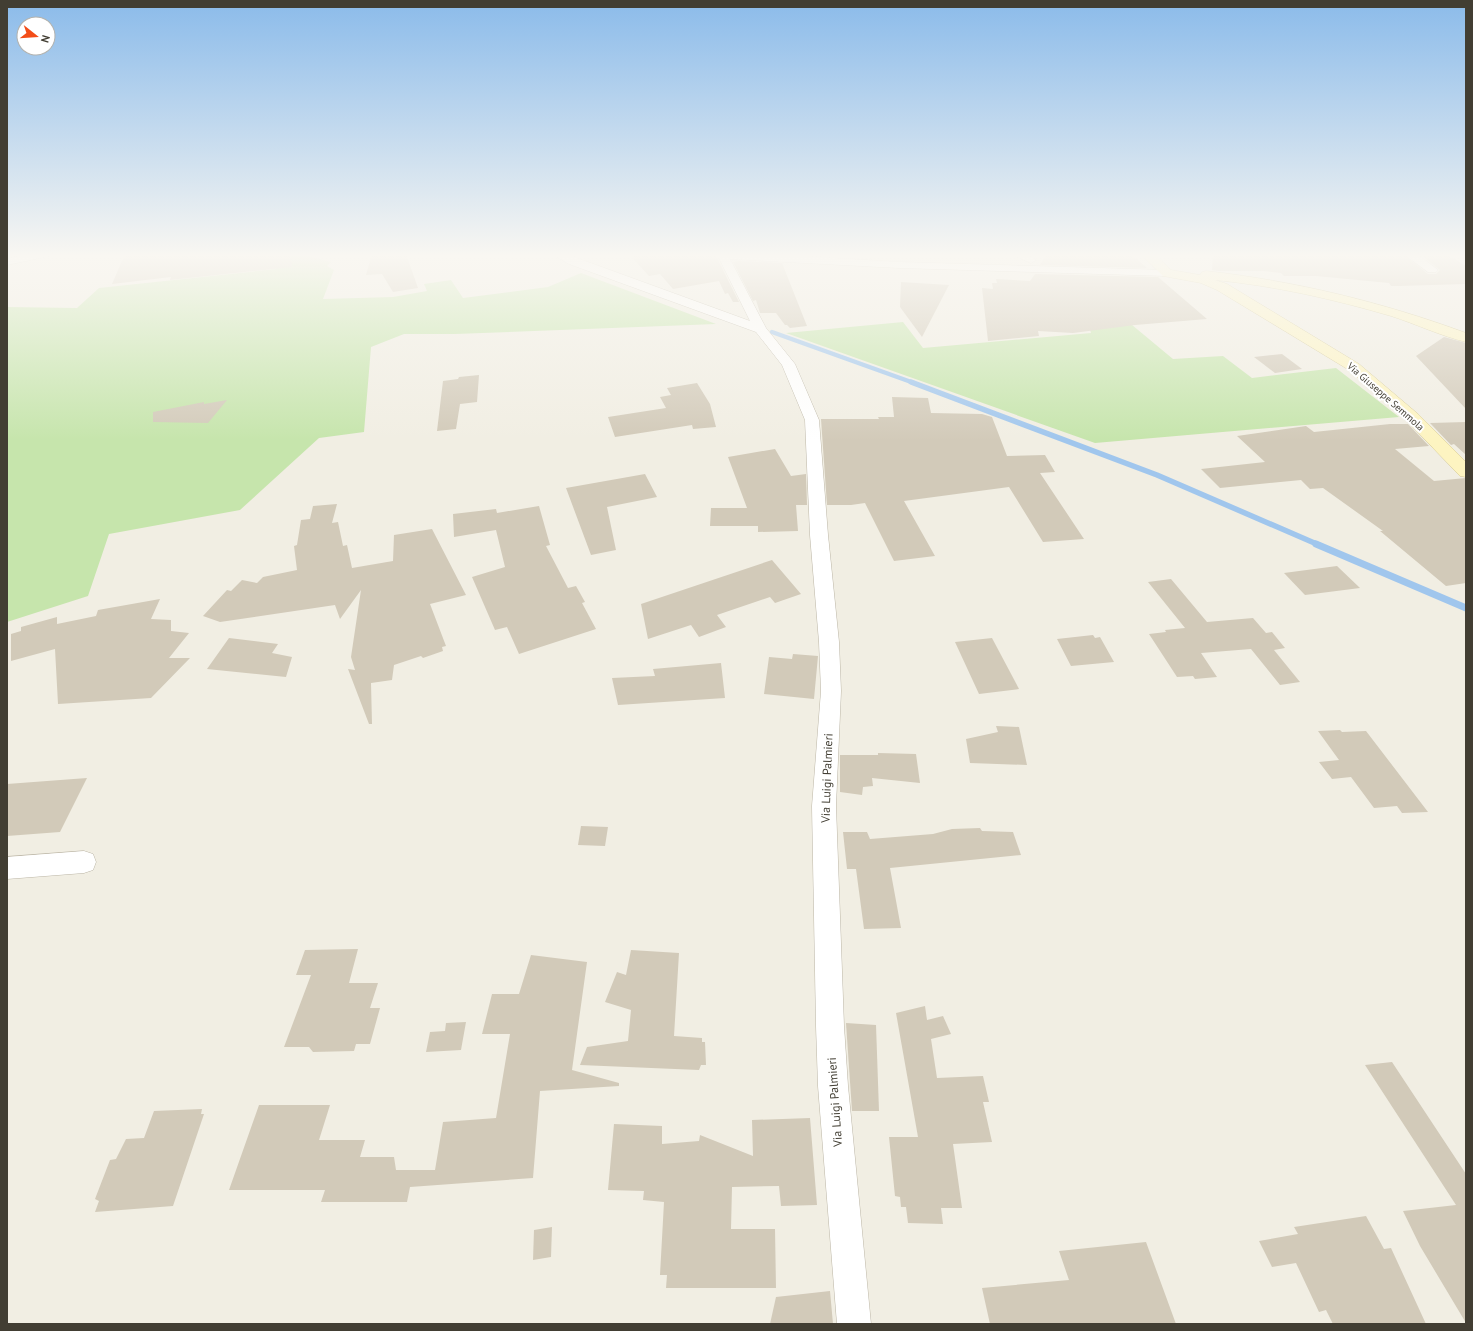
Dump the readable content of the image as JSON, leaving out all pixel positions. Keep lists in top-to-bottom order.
{
  "streets": {
    "street": ["Via Giuseppe Semmola", "Via Luigi Palmieri"]
  },
  "north": "right"
}
